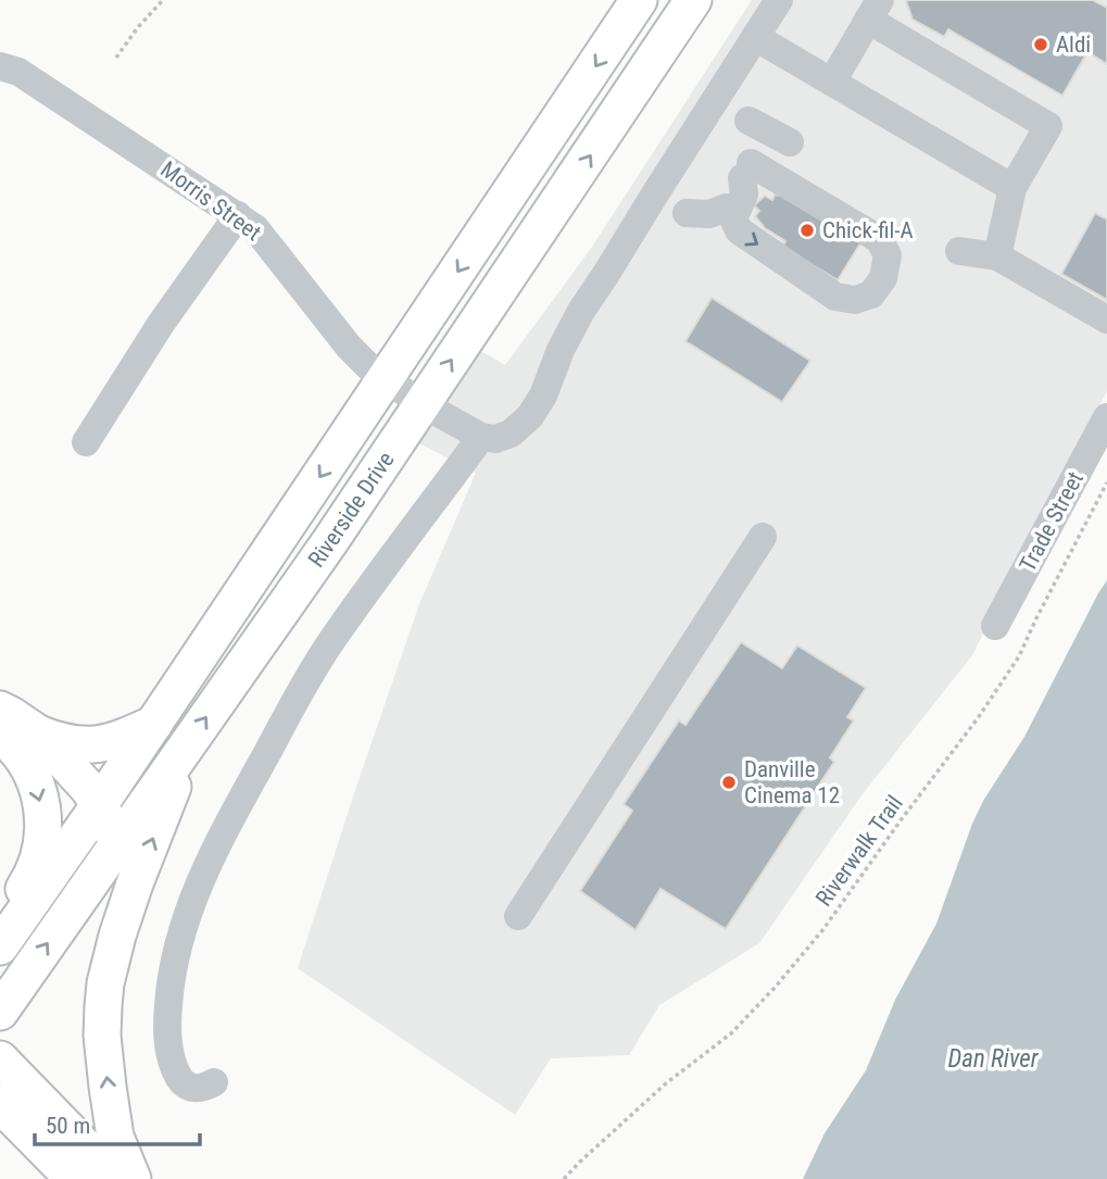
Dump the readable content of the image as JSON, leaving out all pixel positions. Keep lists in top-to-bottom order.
{
  "streets": {
    "main road": ["Riverside Drive"],
    "street": ["Morris Street", "Trade Street"],
    "path": ["Riverwalk Trail"]
  },
  "crossings": [
    ["Morris Street", "Riverside Drive"]
  ],
  "water": ["Dan River"],
  "places": ["Aldi", "Chick-fil-A", "Danville Cinema 12"],
  "scale_bar": "50 m"
}
